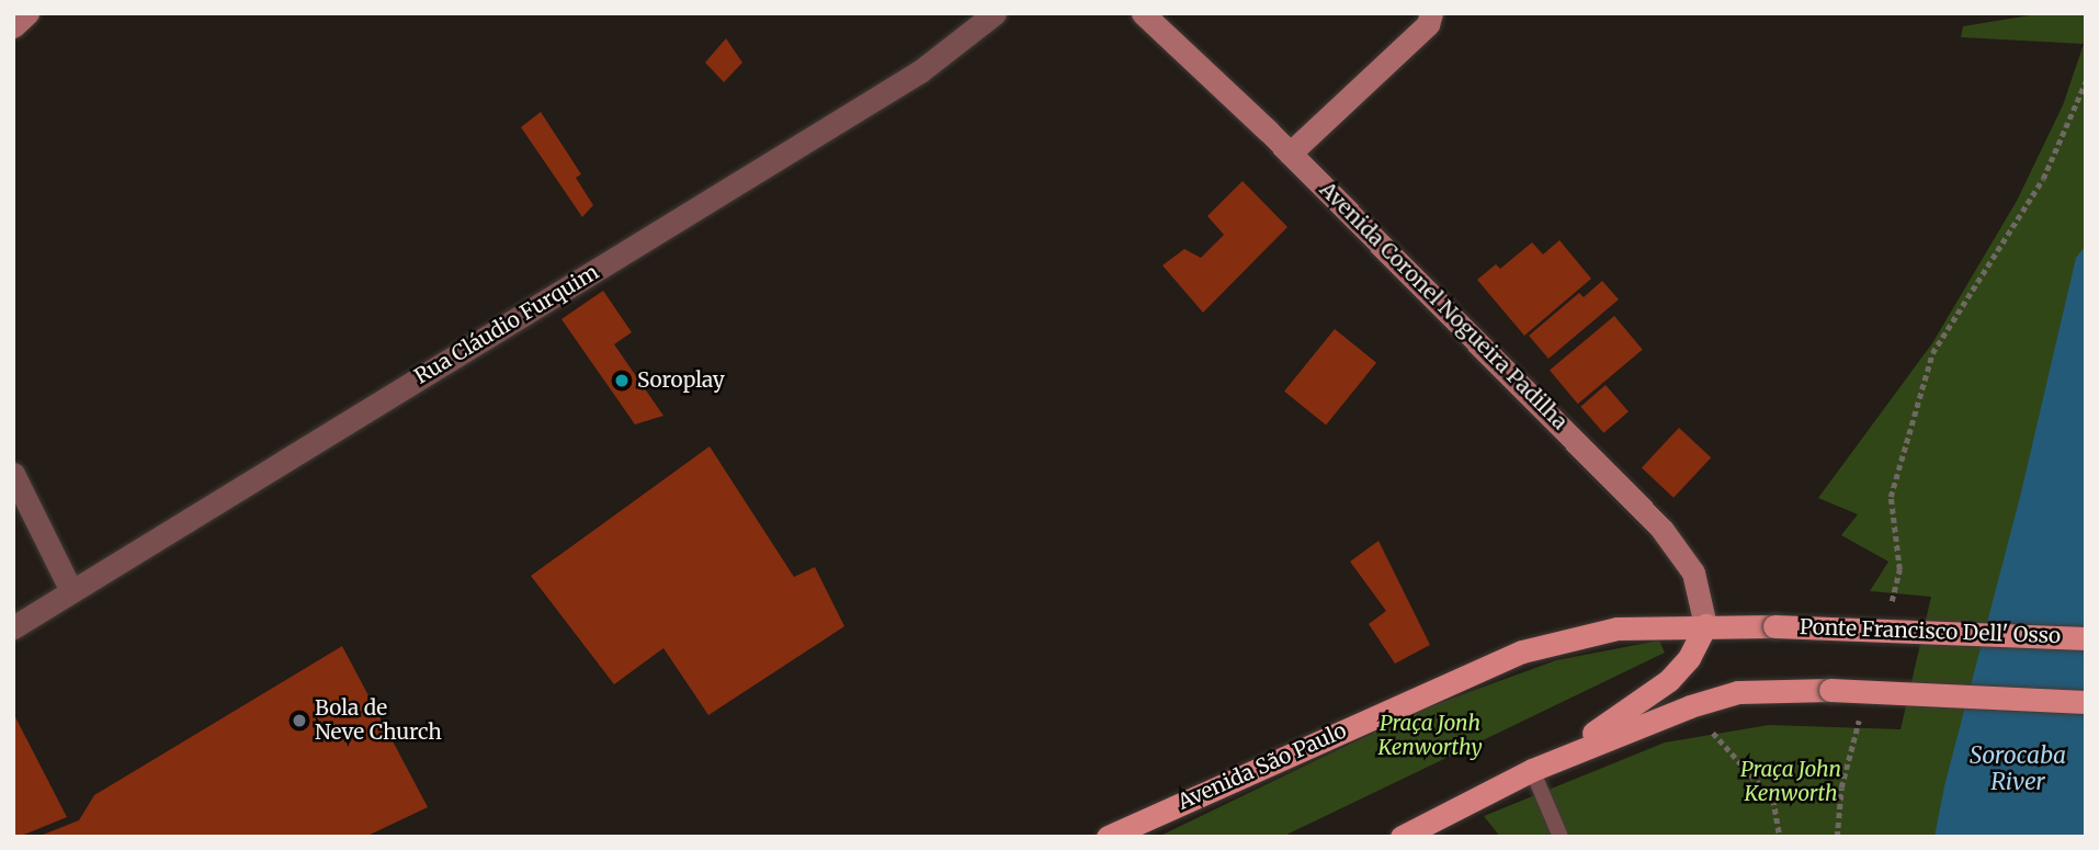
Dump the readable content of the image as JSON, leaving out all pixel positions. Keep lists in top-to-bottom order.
{
  "streets": {
    "main road": ["Avenida Coronel Nogueira Padilha", "Ponte Francisco Dell' Osso", "Avenida São Paulo"],
    "street": ["Rua Cláudio Furquim"]
  },
  "crossings": [
    ["Avenida Coronel Nogueira Padilha", "Avenida São Paulo"],
    ["Ponte Francisco Dell' Osso", "Avenida São Paulo"]
  ],
  "water": ["Sorocaba River"],
  "parks": ["Praça Jonh Kenworthy", "Praça John Kenworth"],
  "places": ["Soroplay", "Bola de Neve Church"]
}
